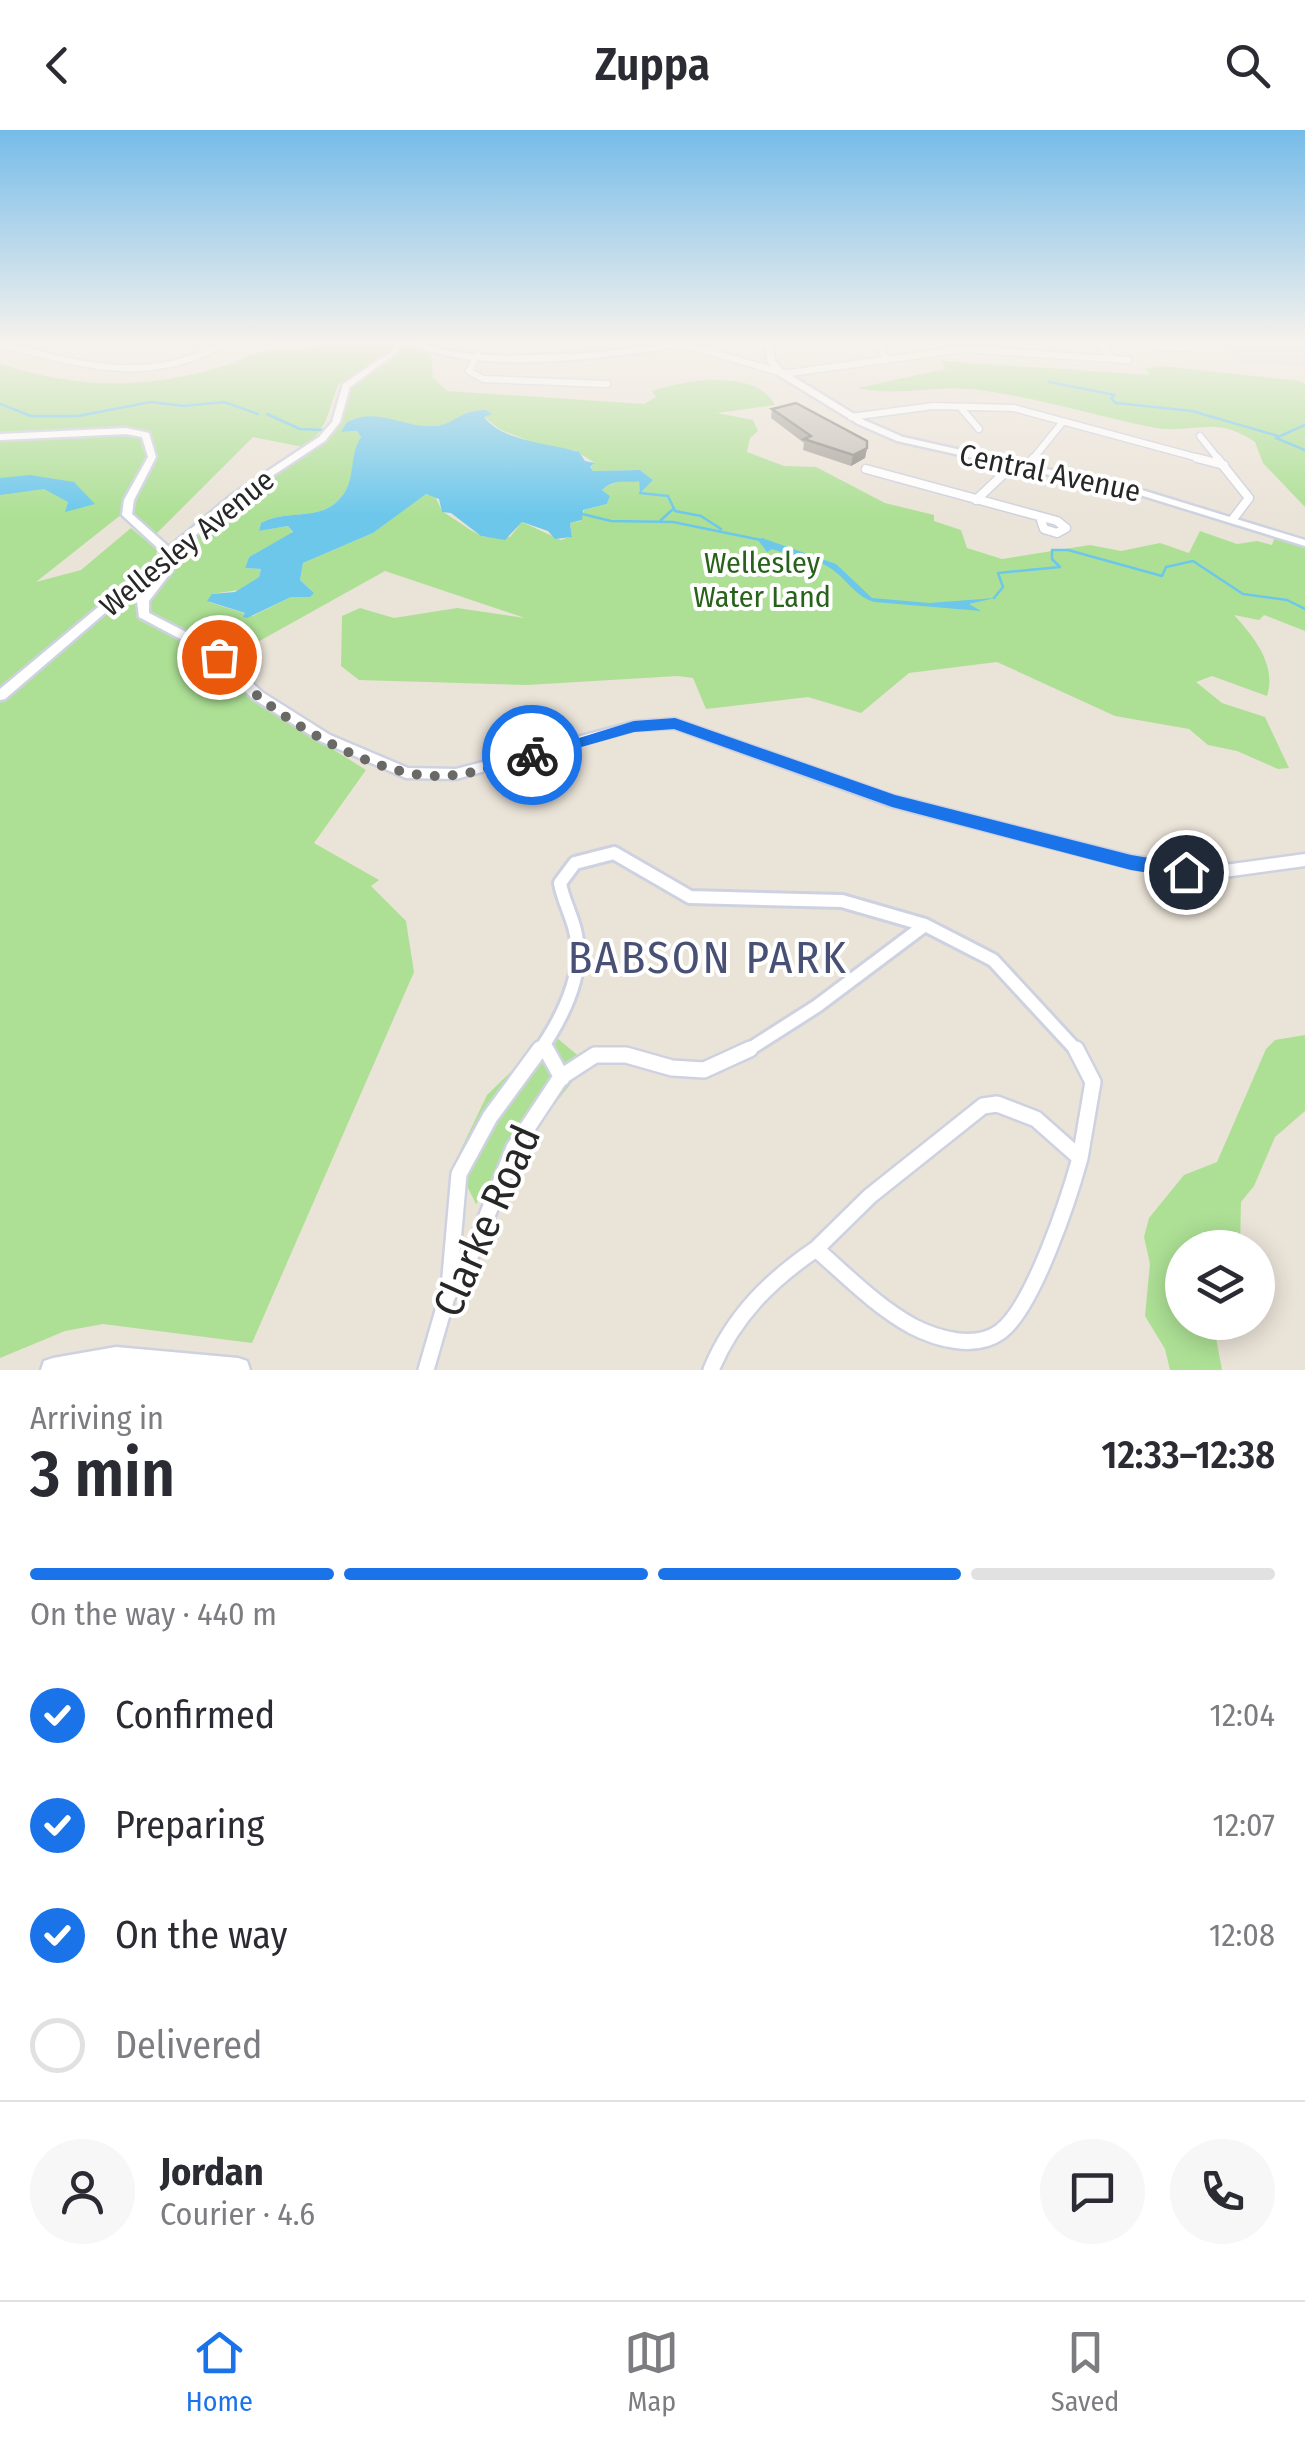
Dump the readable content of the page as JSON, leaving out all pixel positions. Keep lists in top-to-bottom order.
{
  "streets": {
    "main road": ["Central Avenue", "Wellesley Avenue"],
    "street": ["Clarke Road"]
  },
  "districts": ["BABSON PARK"],
  "parks": ["Wellesley Water Land"],
  "page": {
    "header": "Zuppa",
    "heading": ["3 min", "Arriving in", "12:33–12:38"],
    "panel": ["Jordan", "Courier · 4.6"],
    "bar": "On the way · 440 m",
    "list": [
      ["Confirmed", "12:04"],
      ["Preparing", "12:07"],
      ["On the way", "12:08"],
      "Delivered"
    ],
    "tabs": ["Home", "Map", "Saved"]
  }
}
